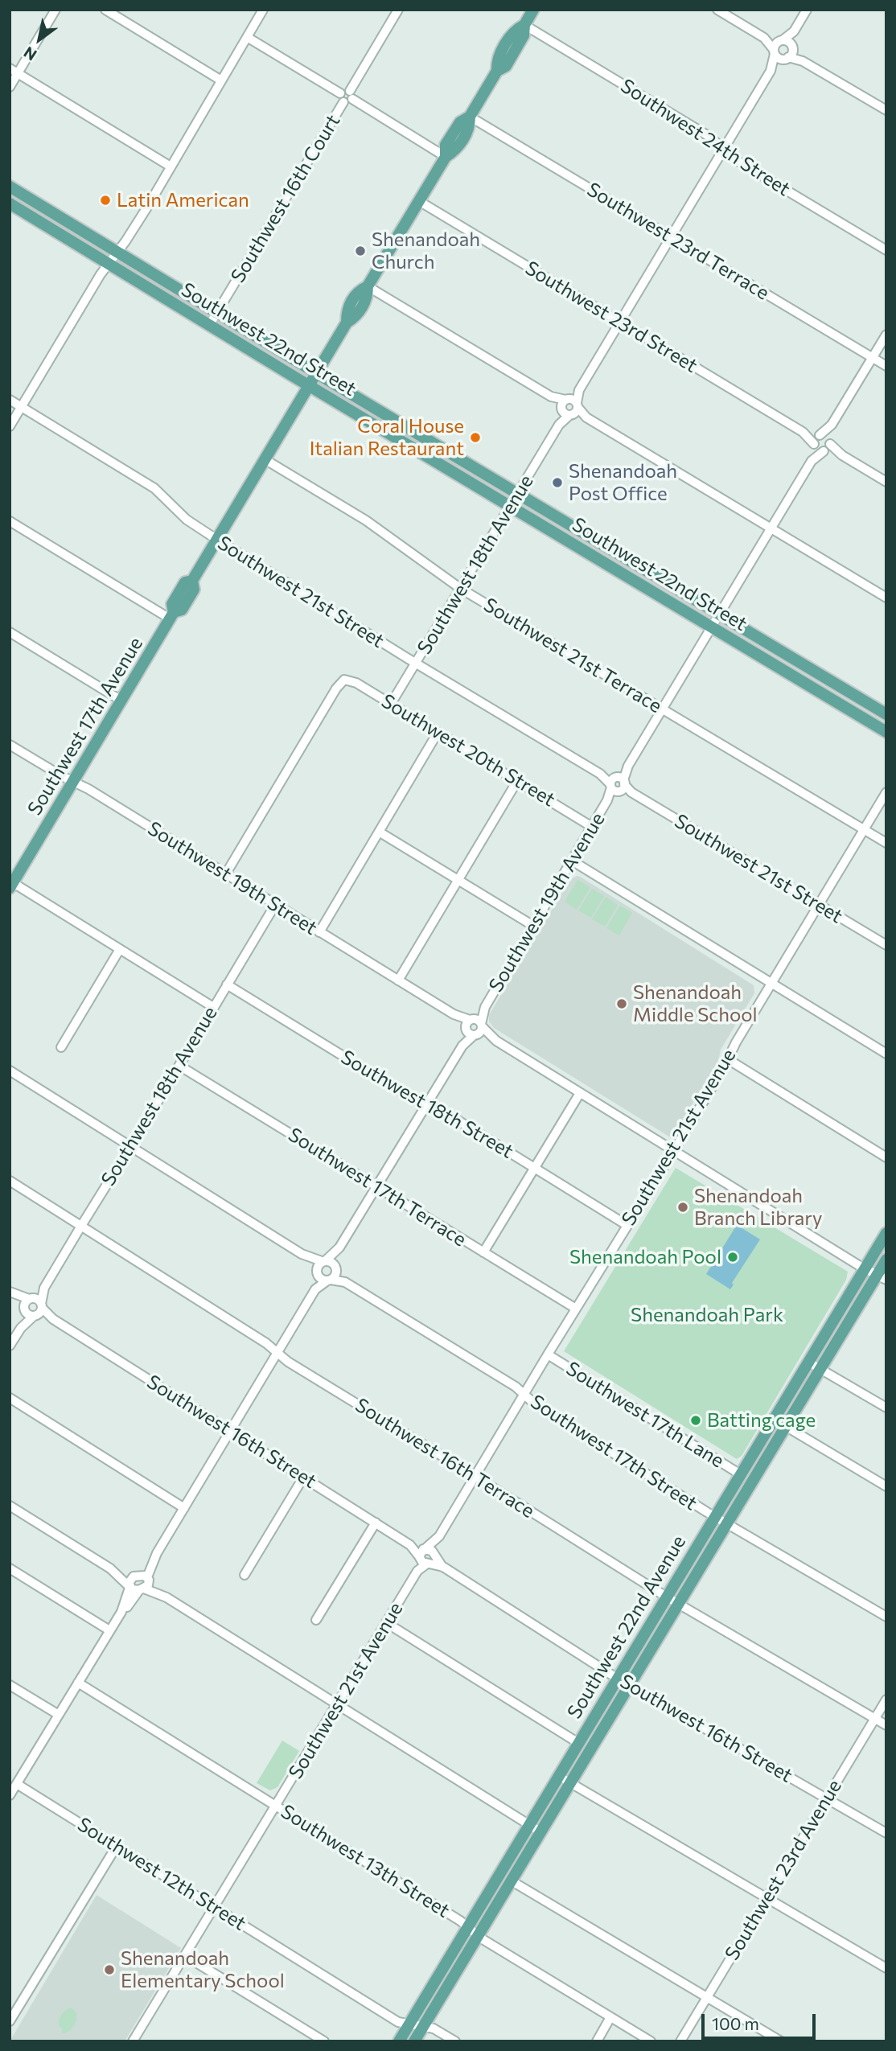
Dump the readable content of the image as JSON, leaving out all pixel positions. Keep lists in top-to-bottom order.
{
  "streets": {
    "main road": ["Southwest 22nd Street", "Southwest 17th Avenue", "Southwest 22nd Avenue"],
    "street": [
      "Southwest 24th Street",
      "Southwest 16th Court",
      "Southwest 23rd Terrace",
      "Southwest 23rd Street",
      "Southwest 18th Avenue",
      "Southwest 21st Street",
      "Southwest 21st Terrace",
      "Southwest 20th Street",
      "Southwest 19th Street",
      "Southwest 19th Avenue",
      "Southwest 18th Street",
      "Southwest 21st Avenue",
      "Southwest 17th Terrace",
      "Southwest 17th Lane",
      "Southwest 16th Street",
      "Southwest 17th Street",
      "Southwest 16th Terrace",
      "Southwest 13th Street",
      "Southwest 23rd Avenue",
      "Southwest 12th Street"
    ]
  },
  "crossings": [
    ["Southwest 24th Street", "Southwest 18th Avenue"],
    ["Southwest 24th Street", "Southwest 17th Avenue"],
    ["Southwest 16th Court", "Southwest 22nd Street"],
    ["Southwest 23rd Terrace", "Southwest 18th Avenue"],
    ["Southwest 23rd Terrace", "Southwest 17th Avenue"],
    ["Southwest 23rd Street", "Southwest 18th Avenue"],
    ["Southwest 23rd Street", "Southwest 17th Avenue"],
    ["Southwest 23rd Street", "Southwest 19th Avenue"],
    ["Southwest 22nd Street", "Southwest 18th Avenue"],
    ["Southwest 22nd Street", "Southwest 17th Avenue"],
    ["Southwest 22nd Street", "Southwest 19th Avenue"],
    ["Southwest 18th Avenue", "Southwest 21st Street"],
    ["Southwest 18th Avenue", "Southwest 21st Terrace"],
    ["Southwest 18th Avenue", "Southwest 20th Street"],
    ["Southwest 18th Avenue", "Southwest 19th Street"],
    ["Southwest 18th Avenue", "Southwest 18th Street"],
    ["Southwest 18th Avenue", "Southwest 17th Terrace"],
    ["Southwest 18th Avenue", "Southwest 16th Street"],
    ["Southwest 18th Avenue", "Southwest 16th Terrace"],
    ["Southwest 21st Street", "Southwest 17th Avenue"],
    ["Southwest 21st Street", "Southwest 19th Avenue"],
    ["Southwest 21st Street", "Southwest 21st Avenue"],
    ["Southwest 21st Terrace", "Southwest 17th Avenue"],
    ["Southwest 21st Terrace", "Southwest 19th Avenue"],
    ["Southwest 21st Terrace", "Southwest 21st Avenue"],
    ["Southwest 17th Avenue", "Southwest 19th Street"],
    ["Southwest 20th Street", "Southwest 19th Street"],
    ["Southwest 20th Street", "Southwest 19th Avenue"],
    ["Southwest 19th Street", "Southwest 19th Avenue"],
    ["Southwest 19th Avenue", "Southwest 18th Street"],
    ["Southwest 19th Avenue", "Southwest 17th Terrace"],
    ["Southwest 19th Avenue", "Southwest 17th Street"],
    ["Southwest 18th Street", "Southwest 21st Avenue"],
    ["Southwest 21st Avenue", "Southwest 17th Terrace"],
    ["Southwest 21st Avenue", "Southwest 17th Lane"],
    ["Southwest 21st Avenue", "Southwest 16th Street"],
    ["Southwest 21st Avenue", "Southwest 17th Street"],
    ["Southwest 21st Avenue", "Southwest 16th Terrace"],
    ["Southwest 21st Avenue", "Southwest 13th Street"],
    ["Southwest 21st Avenue", "Southwest 12th Street"],
    ["Southwest 17th Lane", "Southwest 22nd Avenue"],
    ["Southwest 16th Street", "Southwest 22nd Avenue"],
    ["Southwest 16th Street", "Southwest 23rd Avenue"],
    ["Southwest 17th Street", "Southwest 22nd Avenue"],
    ["Southwest 16th Terrace", "Southwest 22nd Avenue"],
    ["Southwest 16th Terrace", "Southwest 23rd Avenue"],
    ["Southwest 22nd Avenue", "Southwest 13th Street"],
    ["Southwest 22nd Avenue", "Southwest 12th Street"]
  ],
  "parks": ["Shenandoah Park"],
  "places": [
    "Latin American",
    "Shenandoah Church",
    "Coral House Italian Restaurant",
    "Shenandoah Post Office",
    "Shenandoah Middle School",
    "Shenandoah Branch Library",
    "Shenandoah Pool",
    "Batting cage",
    "Shenandoah Elementary School"
  ],
  "scale_bar": "100 m",
  "north": "bottom left"
}
